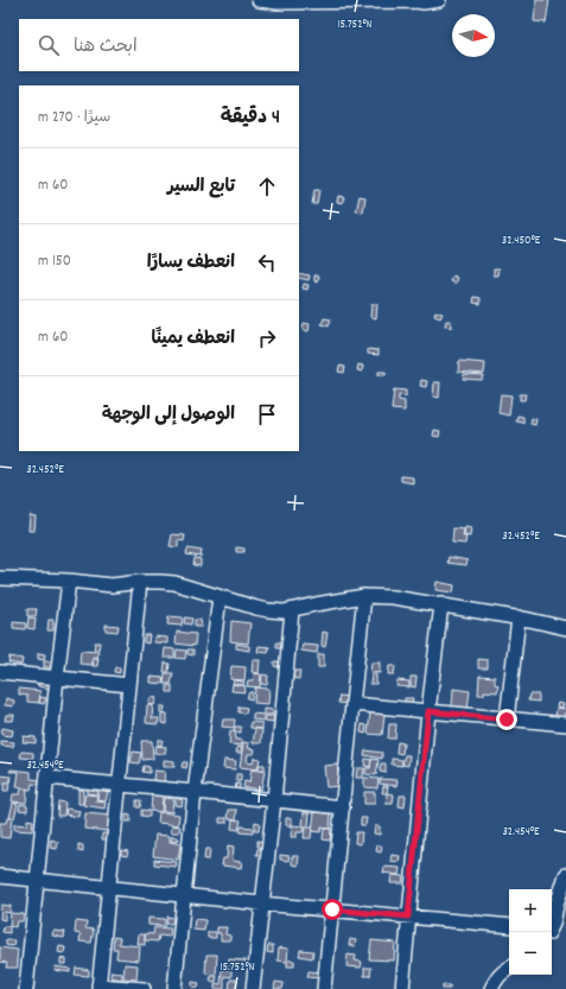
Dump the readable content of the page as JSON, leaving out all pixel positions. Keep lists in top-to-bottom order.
{
  "north": "right",
  "page": {
    "search": "ابحث هنا",
    "heading": ["4 دقيقة", "سيرًا · 270 m"],
    "list": [
      ["تابع السير", "60 m"],
      ["انعطف يسارًا", "150 m"],
      ["انعطف يمينًا", "60 m"],
      "الوصول إلى الوجهة"
    ],
    "map_buttons": ["+", "−"]
  },
  "coordinates": [
    "15.752°N",
    "32.450°E",
    "32.452°E",
    "32.454°E"
  ]
}
